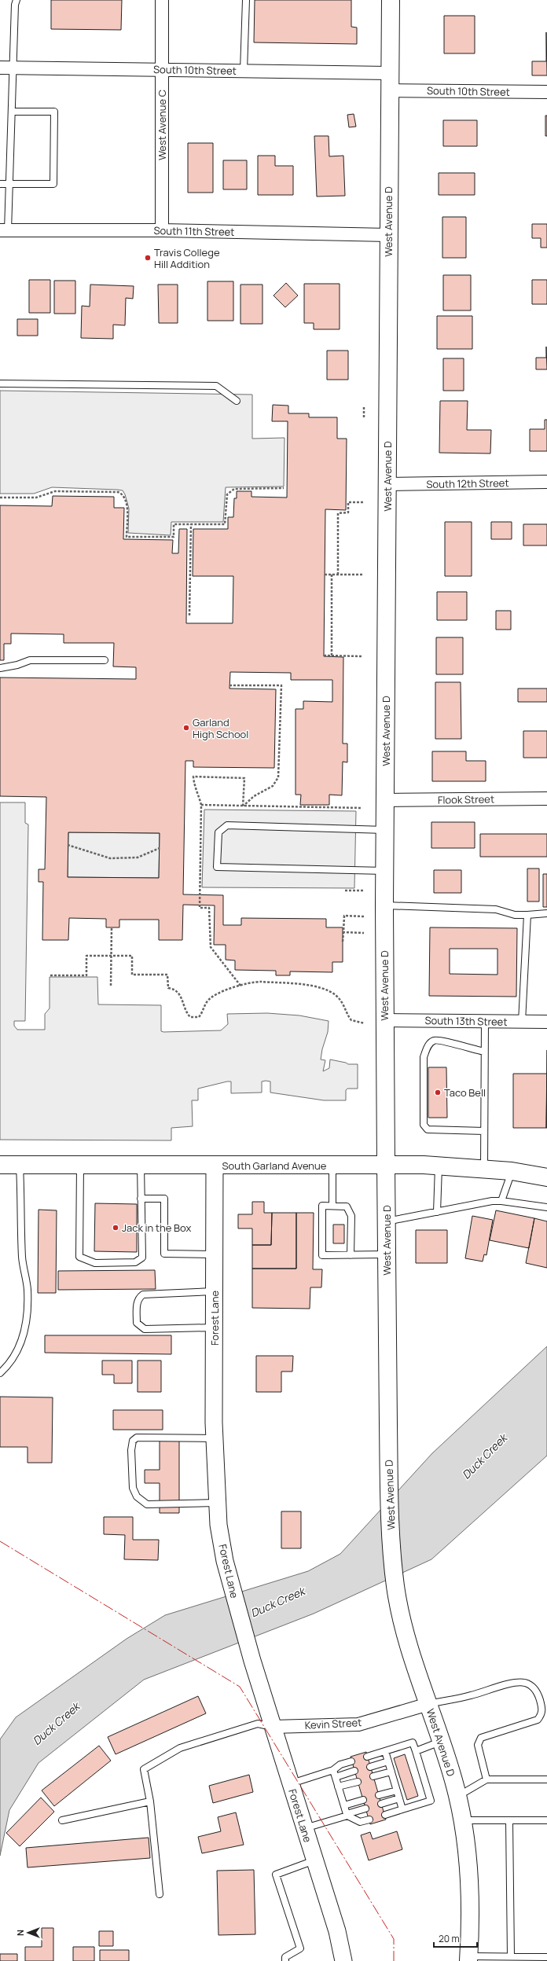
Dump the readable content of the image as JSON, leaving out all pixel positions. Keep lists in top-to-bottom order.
{
  "streets": {
    "main road": ["West Avenue D", "South Garland Avenue"],
    "street": [
      "South 10th Street",
      "West Avenue C",
      "South 11th Street",
      "South 12th Street",
      "Flook Street",
      "South 13th Street",
      "Forest Lane",
      "Kevin Street"
    ]
  },
  "crossings": [
    ["South 10th Street", "West Avenue C"],
    ["South 10th Street", "West Avenue D"],
    ["West Avenue C", "South 11th Street"],
    ["West Avenue D", "South 11th Street"],
    ["West Avenue D", "South 12th Street"],
    ["West Avenue D", "Flook Street"],
    ["West Avenue D", "South 13th Street"],
    ["West Avenue D", "South Garland Avenue"],
    ["West Avenue D", "Kevin Street"],
    ["South Garland Avenue", "Forest Lane"],
    ["Forest Lane", "Kevin Street"]
  ],
  "water": ["Duck Creek"],
  "places": [
    "Travis College Hill Addition",
    "Garland High School",
    "Taco Bell",
    "Jack in the Box"
  ],
  "scale_bar": "20 m",
  "north": "left"
}
